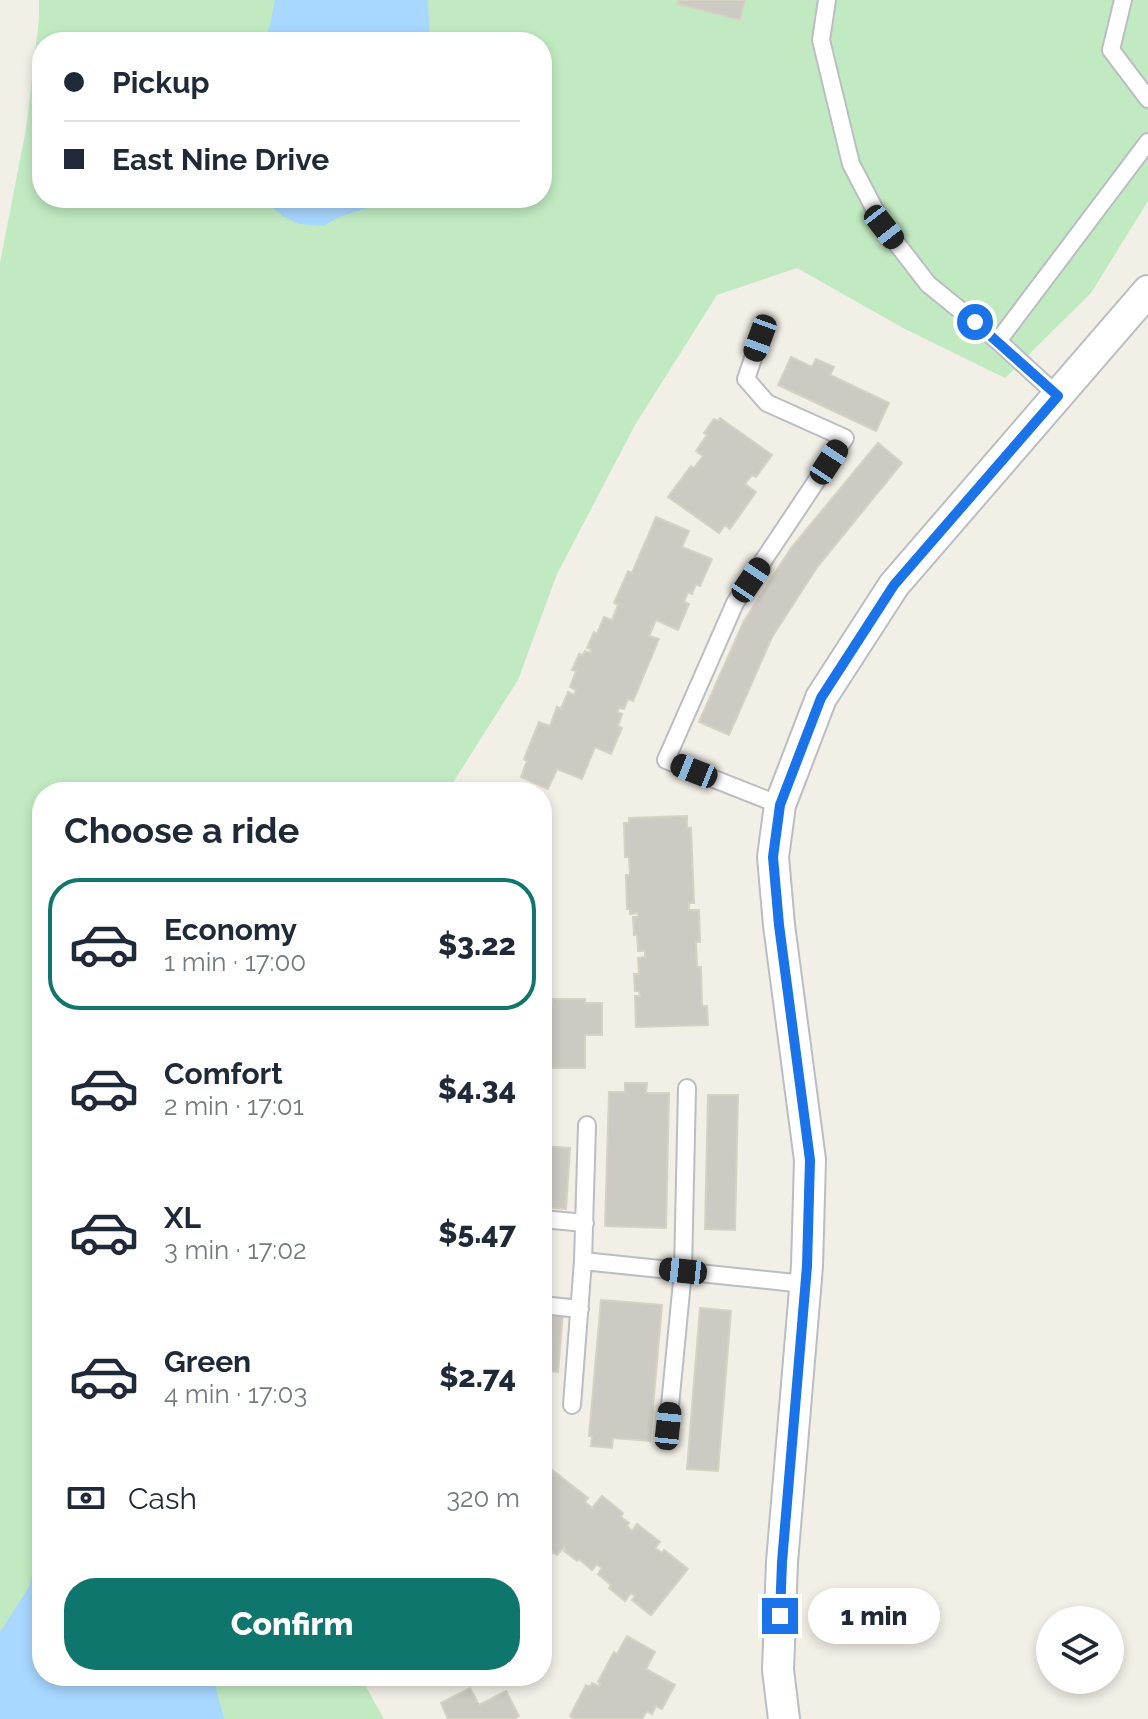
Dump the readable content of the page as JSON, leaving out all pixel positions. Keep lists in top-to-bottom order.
{
  "page": {
    "banner": ["Pickup", "East Nine Drive"],
    "heading": "Choose a ride",
    "list": [
      {
        "name": "Economy",
        "note": "1 min · 17:00",
        "value": "$3.22"
      },
      {
        "name": "Comfort",
        "note": "2 min · 17:01",
        "value": "$4.34"
      },
      {
        "name": "XL",
        "note": "3 min · 17:02",
        "value": "$5.47"
      },
      {
        "name": "Green",
        "note": "4 min · 17:03",
        "value": "$2.74"
      }
    ],
    "pay": ["Cash", "320 m"],
    "buttons": "Confirm",
    "bubble": "1 min"
  }
}
